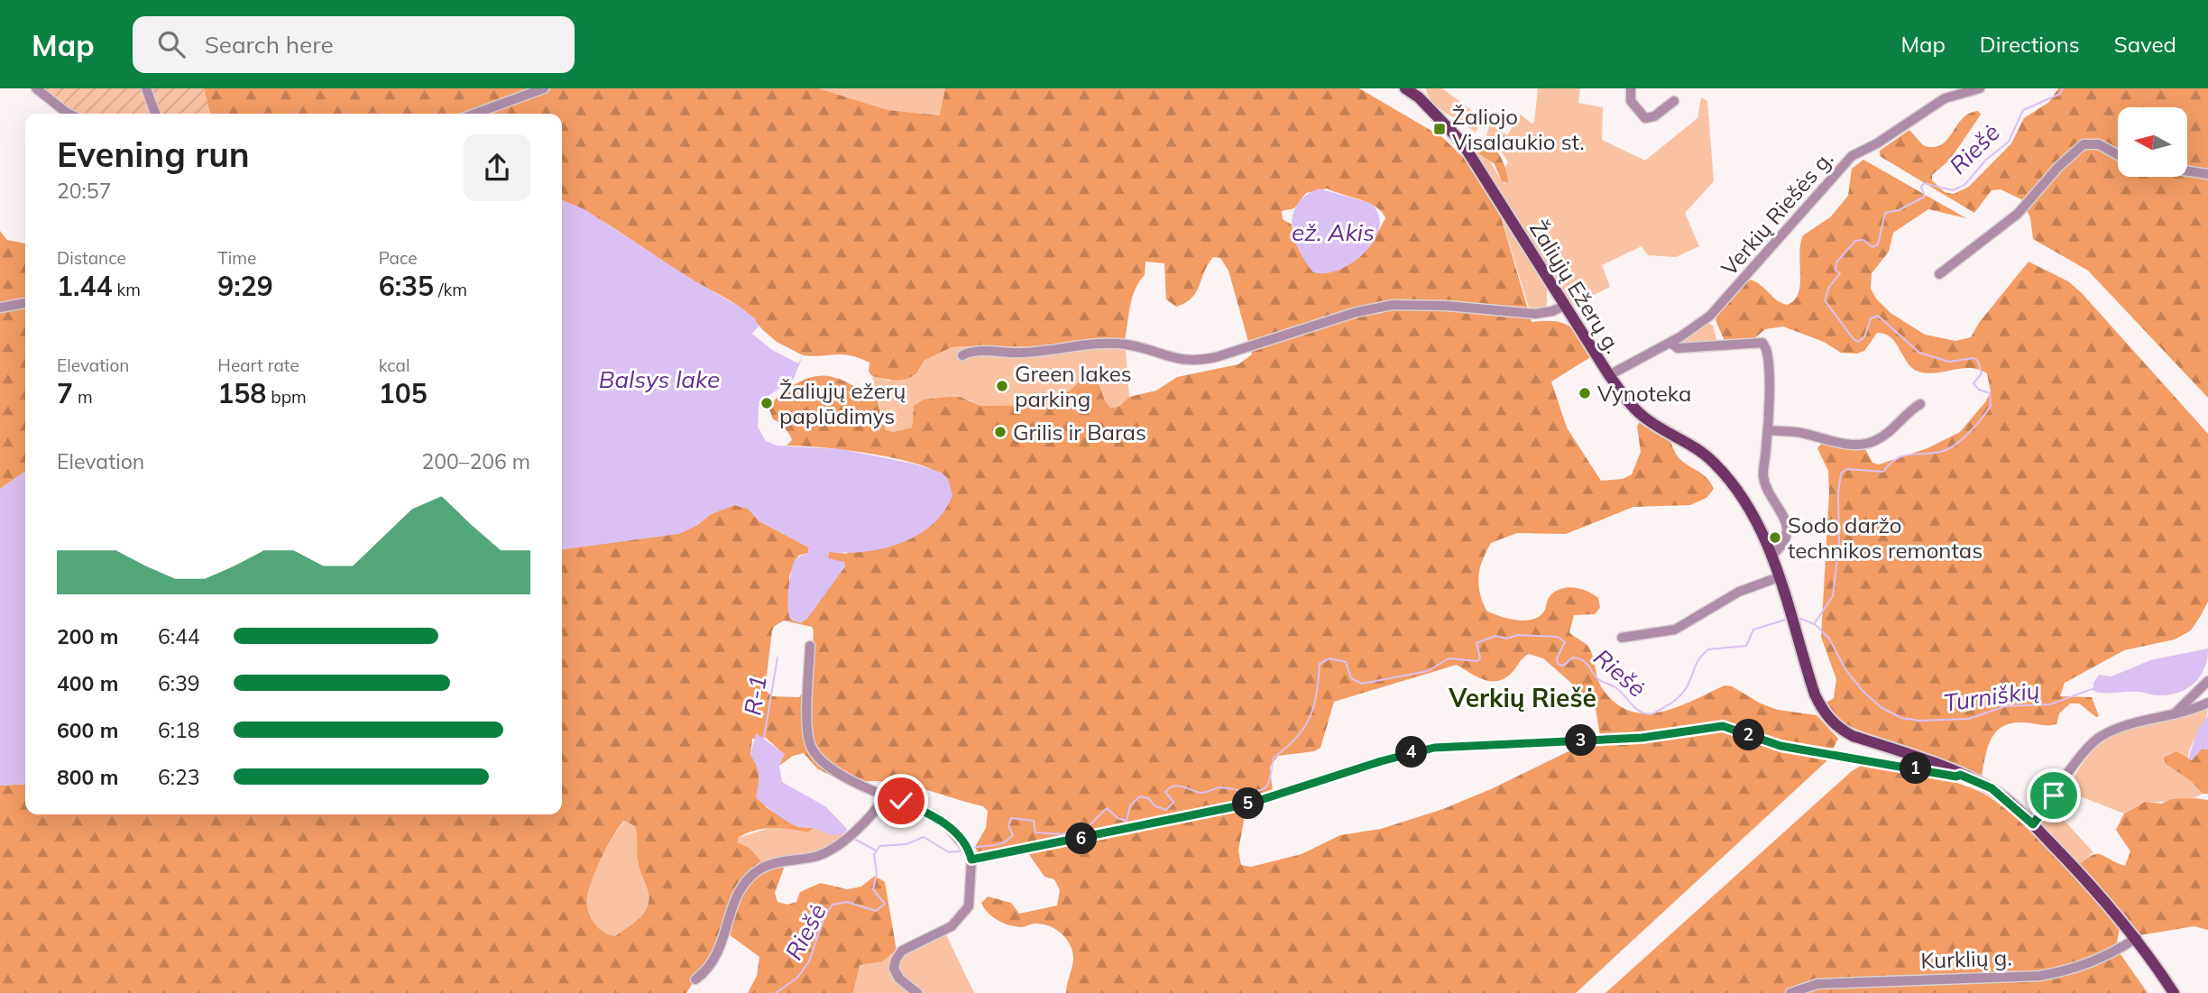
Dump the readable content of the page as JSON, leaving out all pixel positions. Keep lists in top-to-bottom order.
{
  "streets": {
    "main road": ["Žaliųjų Ežerų g."],
    "street": ["Verkių Riešės g.", "Kurklių g."]
  },
  "crossings": [
    ["Verkių Riešės g.", "Žaliųjų Ežerų g."],
    ["Žaliųjų Ežerų g.", "Kurklių g."]
  ],
  "districts": ["Verkių Riešė"],
  "water": [
    "Riešė",
    "ež. Akis",
    "Balsys lake",
    "R-1",
    "Turniškių"
  ],
  "places": {
    "transit": ["Žaliojo Visalaukio st."],
    "other": [
      "Green lakes parking",
      "Vynoteka",
      "Žaliųjų ežerų paplūdimys",
      "Grilis ir Baras",
      "Sodo daržo technikos remontas"
    ]
  },
  "north": "left",
  "page": {
    "header": "Map",
    "search": "Search here",
    "nav": ["Map", "Directions", "Saved"],
    "heading": ["Evening run", "20:57"],
    "stats": [
      ["Distance", "1.44 km"],
      ["Time", "9:29"],
      ["Pace", "6:35 /km"],
      ["Elevation", "7 m"],
      ["Heart rate", "158 bpm"],
      ["kcal", "105"]
    ],
    "chart": ["Elevation", "200–206 m"],
    "list": [
      {
        "name": "200 m",
        "note": "6:44"
      },
      {
        "name": "400 m",
        "note": "6:39"
      },
      {
        "name": "600 m",
        "note": "6:18"
      },
      {
        "name": "800 m",
        "note": "6:23"
      }
    ],
    "pins": [
      "2",
      "3",
      "4",
      "1",
      "5",
      "6"
    ]
  }
}
